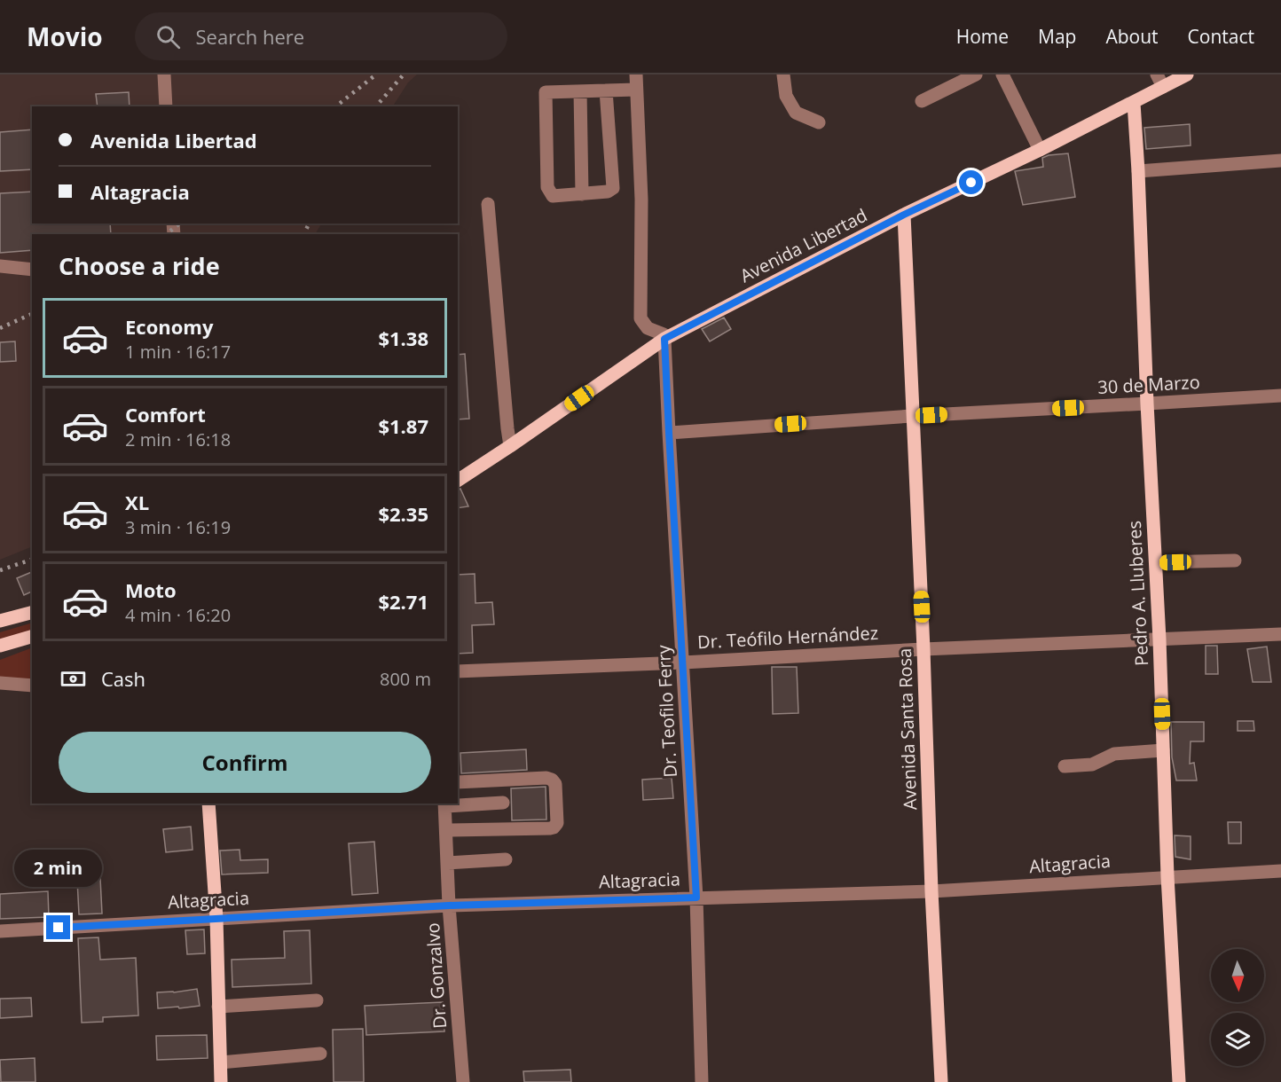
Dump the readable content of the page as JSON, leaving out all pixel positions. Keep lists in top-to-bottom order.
{
  "streets": {
    "main road": ["Avenida Libertad", "Pedro A. Lluberes", "Avenida Santa Rosa"],
    "street": [
      "30 de Marzo",
      "Dr. Teófilo Hernández",
      "Dr. Teofilo Ferry",
      "Altagracia",
      "Dr. Gonzalvo"
    ]
  },
  "crossings": [
    ["Avenida Libertad", "Pedro A. Lluberes"],
    ["Avenida Libertad", "Dr. Teofilo Ferry"],
    ["Avenida Libertad", "Avenida Santa Rosa"],
    ["30 de Marzo", "Pedro A. Lluberes"],
    ["30 de Marzo", "Dr. Teofilo Ferry"],
    ["30 de Marzo", "Avenida Santa Rosa"],
    ["Pedro A. Lluberes", "Dr. Teófilo Hernández"],
    ["Pedro A. Lluberes", "Altagracia"],
    ["Dr. Teófilo Hernández", "Dr. Teofilo Ferry"],
    ["Dr. Teófilo Hernández", "Avenida Santa Rosa"],
    ["Dr. Teofilo Ferry", "Altagracia"],
    ["Avenida Santa Rosa", "Altagracia"],
    ["Altagracia", "Dr. Gonzalvo"]
  ],
  "north": "bottom",
  "page": {
    "header": "Movio",
    "search": "Search here",
    "nav": [
      "Home",
      "Map",
      "About",
      "Contact"
    ],
    "banner": ["Avenida Libertad", "Altagracia"],
    "heading": "Choose a ride",
    "list": [
      {
        "name": "Economy",
        "note": "1 min · 16:17",
        "value": "$1.38"
      },
      {
        "name": "Comfort",
        "note": "2 min · 16:18",
        "value": "$1.87"
      },
      {
        "name": "XL",
        "note": "3 min · 16:19",
        "value": "$2.35"
      },
      {
        "name": "Moto",
        "note": "4 min · 16:20",
        "value": "$2.71"
      }
    ],
    "pay": ["Cash", "800 m"],
    "buttons": "Confirm",
    "bubble": "2 min"
  }
}
